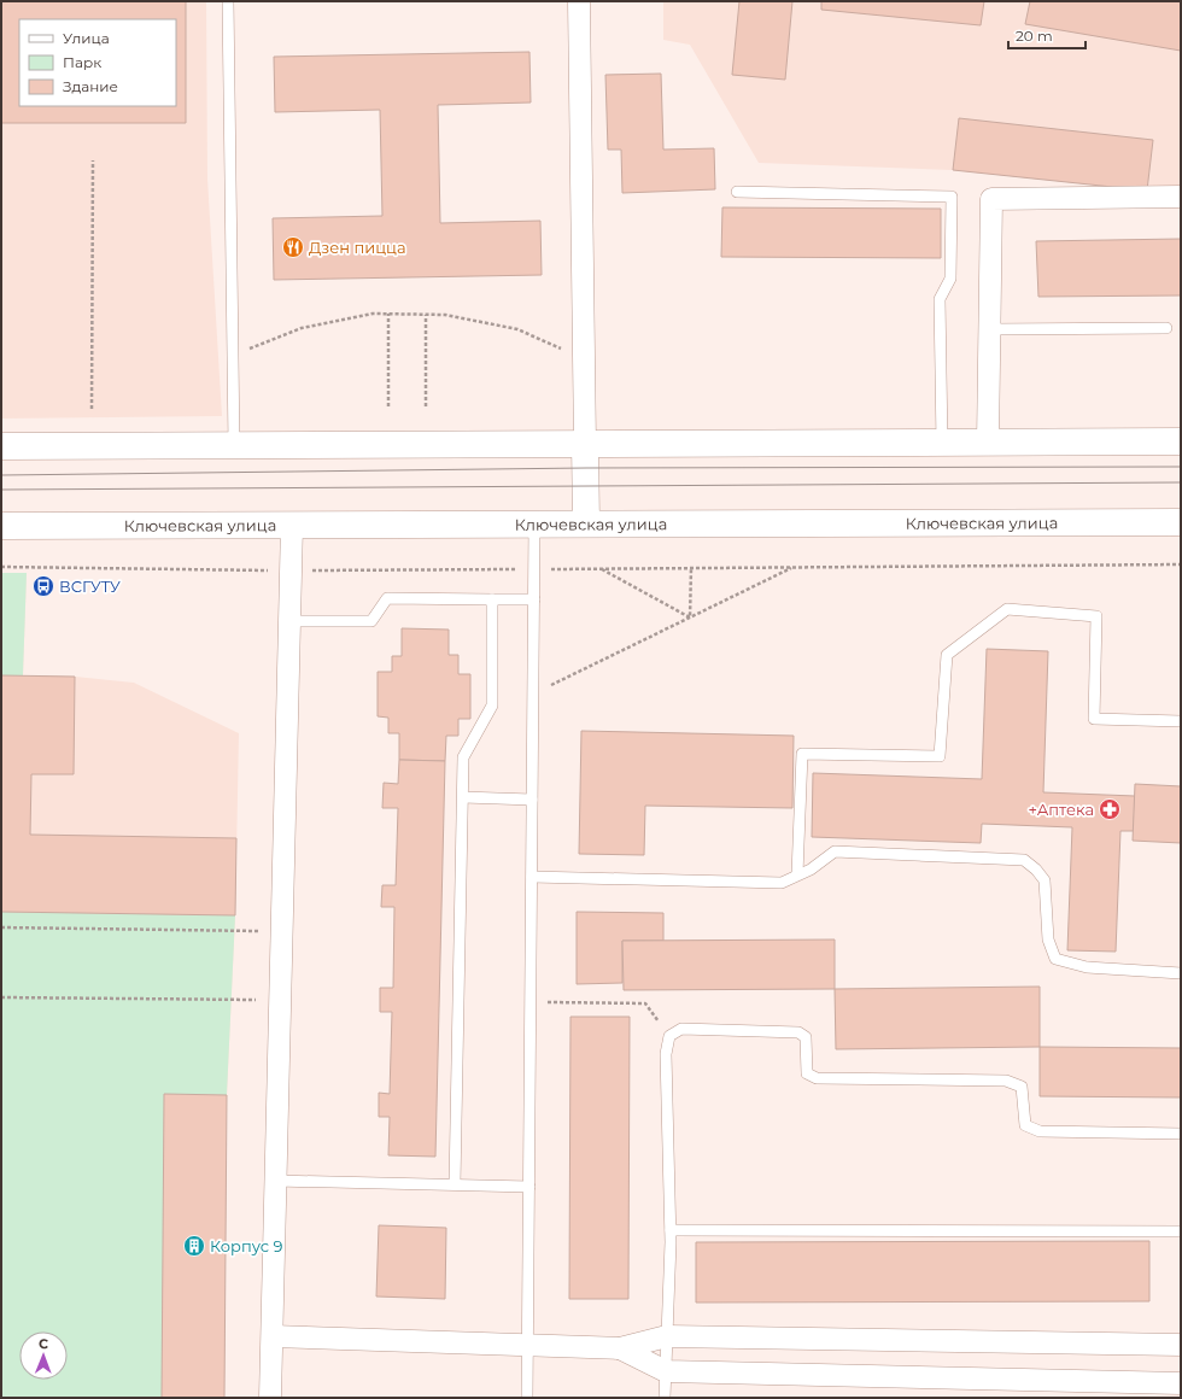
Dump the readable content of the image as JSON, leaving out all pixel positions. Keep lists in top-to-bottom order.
{
  "streets": {
    "main road": ["Ключевская улица"]
  },
  "places": {
    "restaurant": ["Дзен пицца"],
    "bus stop": ["ВСГУТУ"],
    "pharmacy": ["+Аптека"],
    "building": ["Корпус 9"]
  },
  "legend": ["Улица", "Парк", "Здание"],
  "scale_bar": "20 m",
  "north": "top"
}
